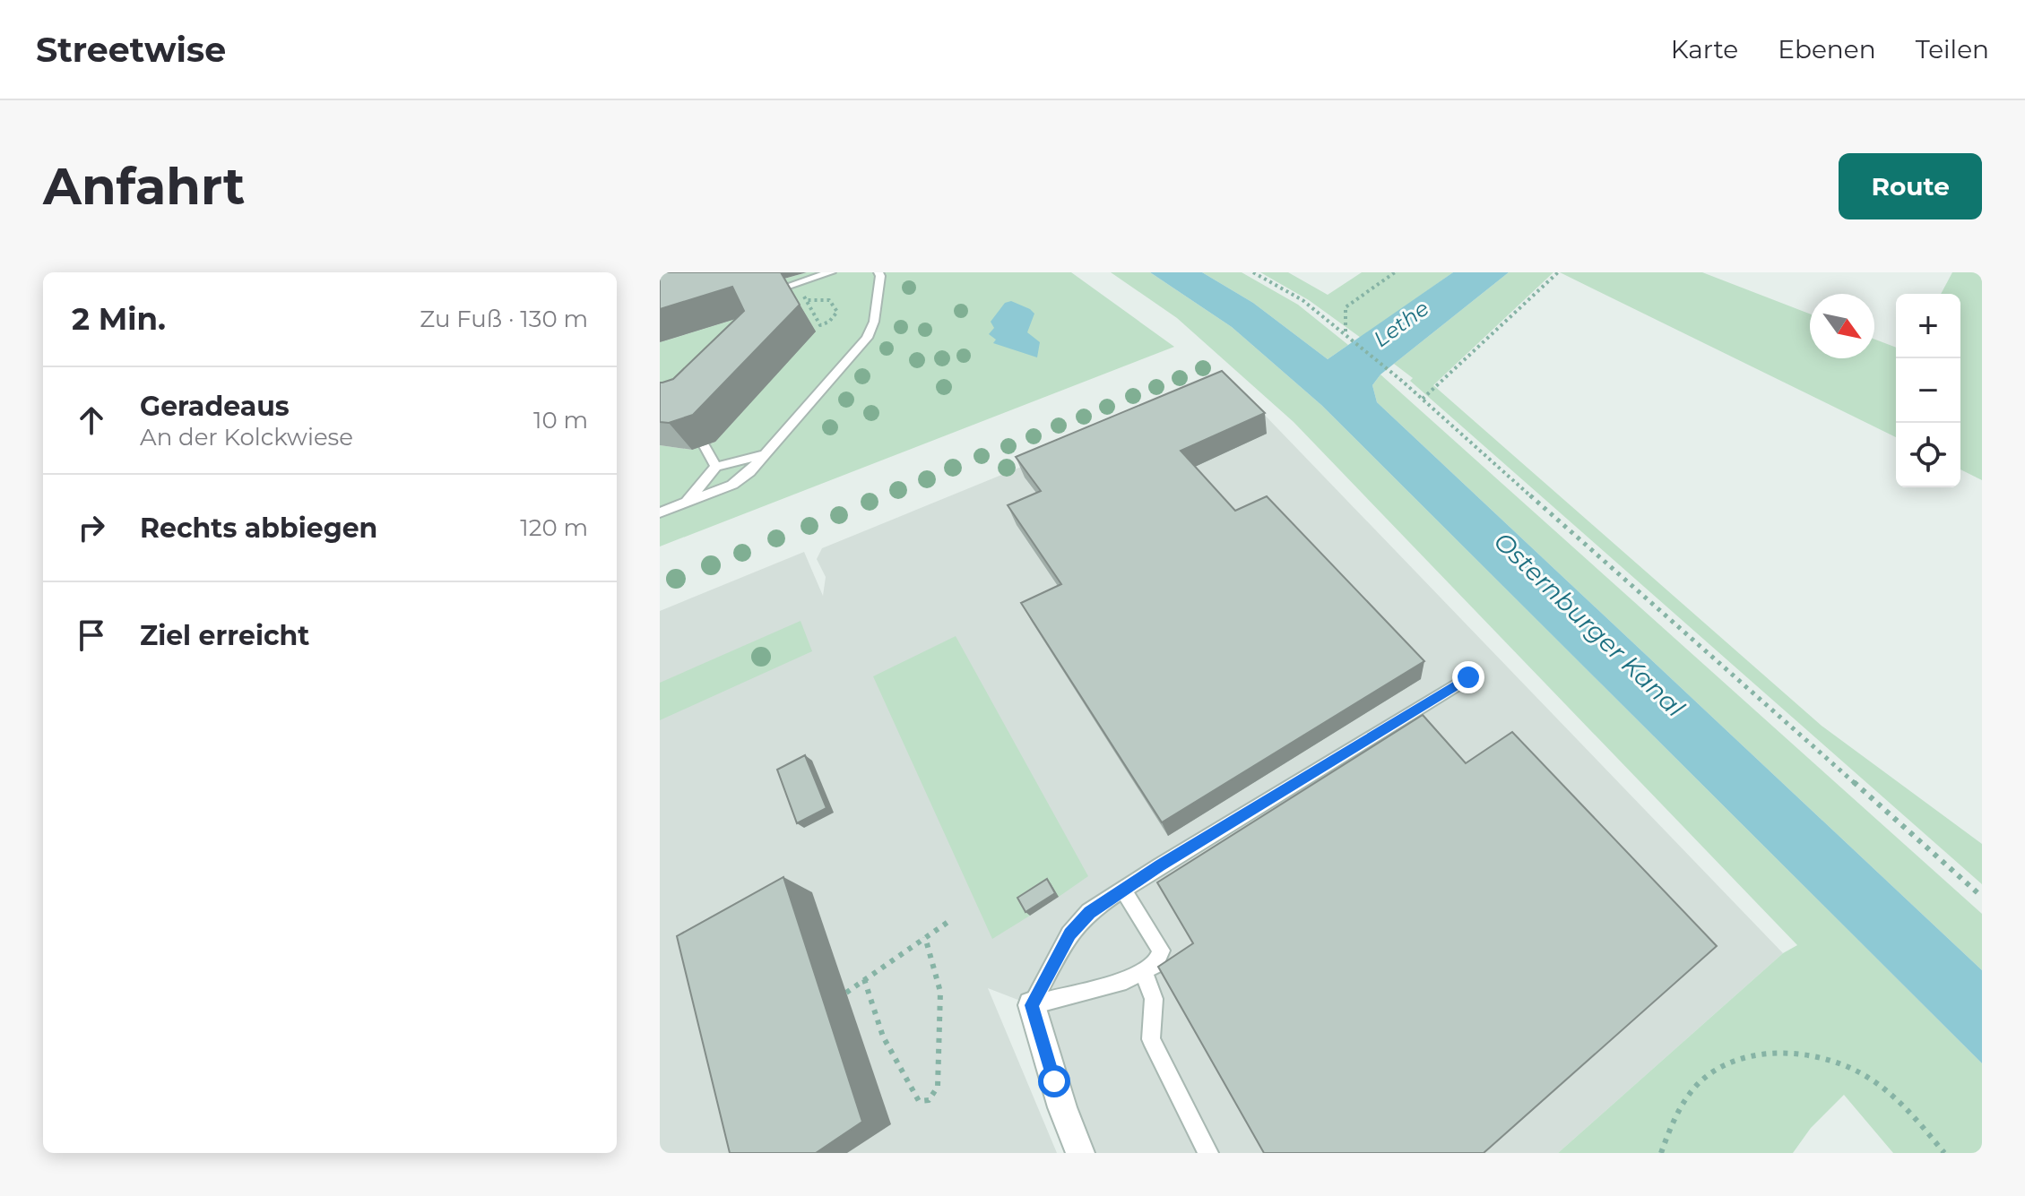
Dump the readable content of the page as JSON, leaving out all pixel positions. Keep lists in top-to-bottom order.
{
  "water": ["Lethe", "Osternburger Kanal"],
  "north": "bottom right",
  "page": {
    "header": "Streetwise",
    "nav": ["Karte", "Ebenen", "Teilen"],
    "buttons": "Route",
    "title": "Anfahrt",
    "heading": ["2 Min.", "Zu Fuß · 130 m"],
    "map_buttons": ["+", "−"],
    "list": [
      ["Geradeaus", "An der Kolckwiese", "10 m"],
      ["Rechts abbiegen", "120 m"],
      "Ziel erreicht"
    ]
  }
}
